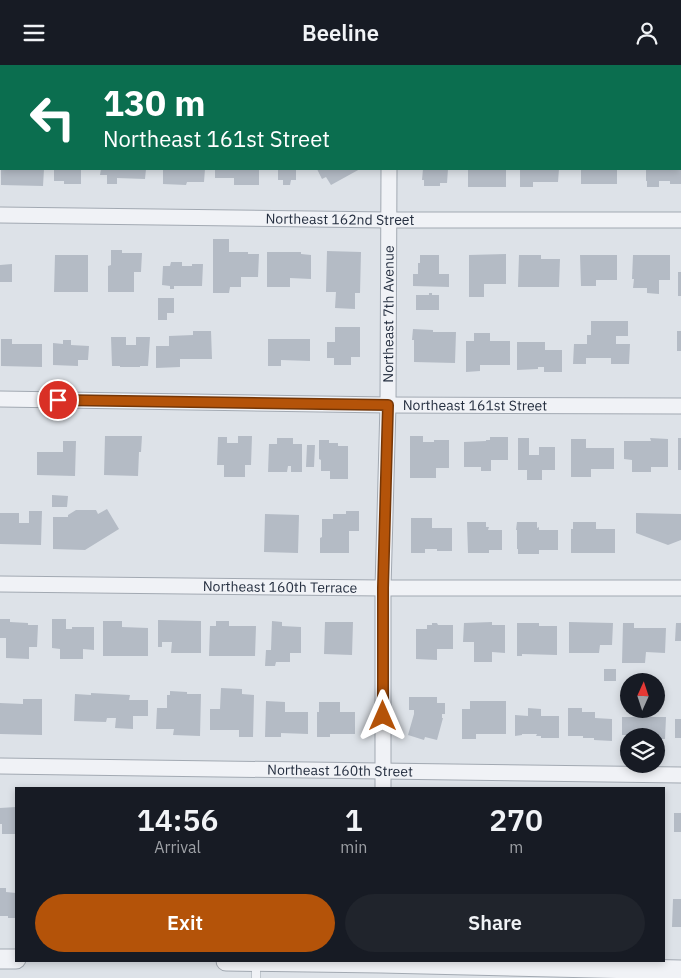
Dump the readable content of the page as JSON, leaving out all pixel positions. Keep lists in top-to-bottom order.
{
  "streets": {
    "street": [
      "Northeast 162nd Street",
      "Northeast 7th Avenue",
      "Northeast 161st Street",
      "Northeast 160th Terrace",
      "Northeast 160th Street"
    ]
  },
  "crossings": [
    ["Northeast 162nd Street", "Northeast 7th Avenue"],
    ["Northeast 7th Avenue", "Northeast 161st Street"],
    ["Northeast 7th Avenue", "Northeast 160th Terrace"],
    ["Northeast 7th Avenue", "Northeast 160th Street"]
  ],
  "north": "top",
  "page": {
    "header": "Beeline",
    "turn": ["130 m", "Northeast 161st Street"],
    "eta": [
      "14:56",
      "Arrival",
      "1",
      "min",
      "270",
      "m"
    ],
    "buttons": ["Exit", "Share"]
  }
}
